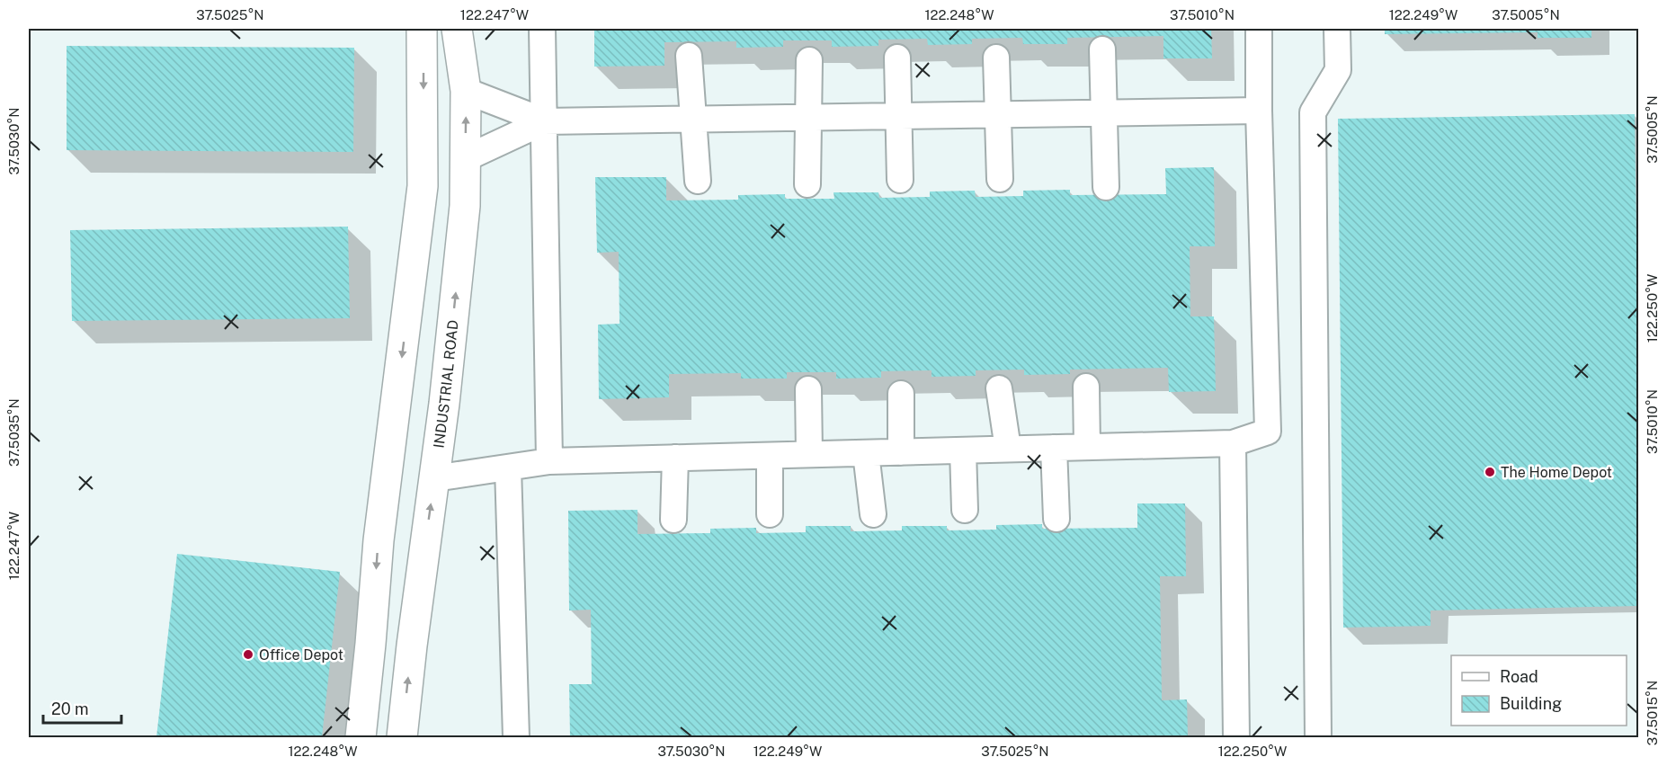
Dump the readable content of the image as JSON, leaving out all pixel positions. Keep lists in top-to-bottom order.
{
  "streets": {
    "main road": ["INDUSTRIAL ROAD"]
  },
  "places": ["The Home Depot", "Office Depot"],
  "legend": ["Road", "Building"],
  "scale_bar": "20 m",
  "coordinates": [
    "37.5025°N",
    "122.247°W",
    "122.248°W",
    "37.5010°N",
    "122.249°W",
    "37.5005°N",
    "37.5030°N",
    "122.250°W",
    "37.5035°N",
    "37.5015°N"
  ]
}
